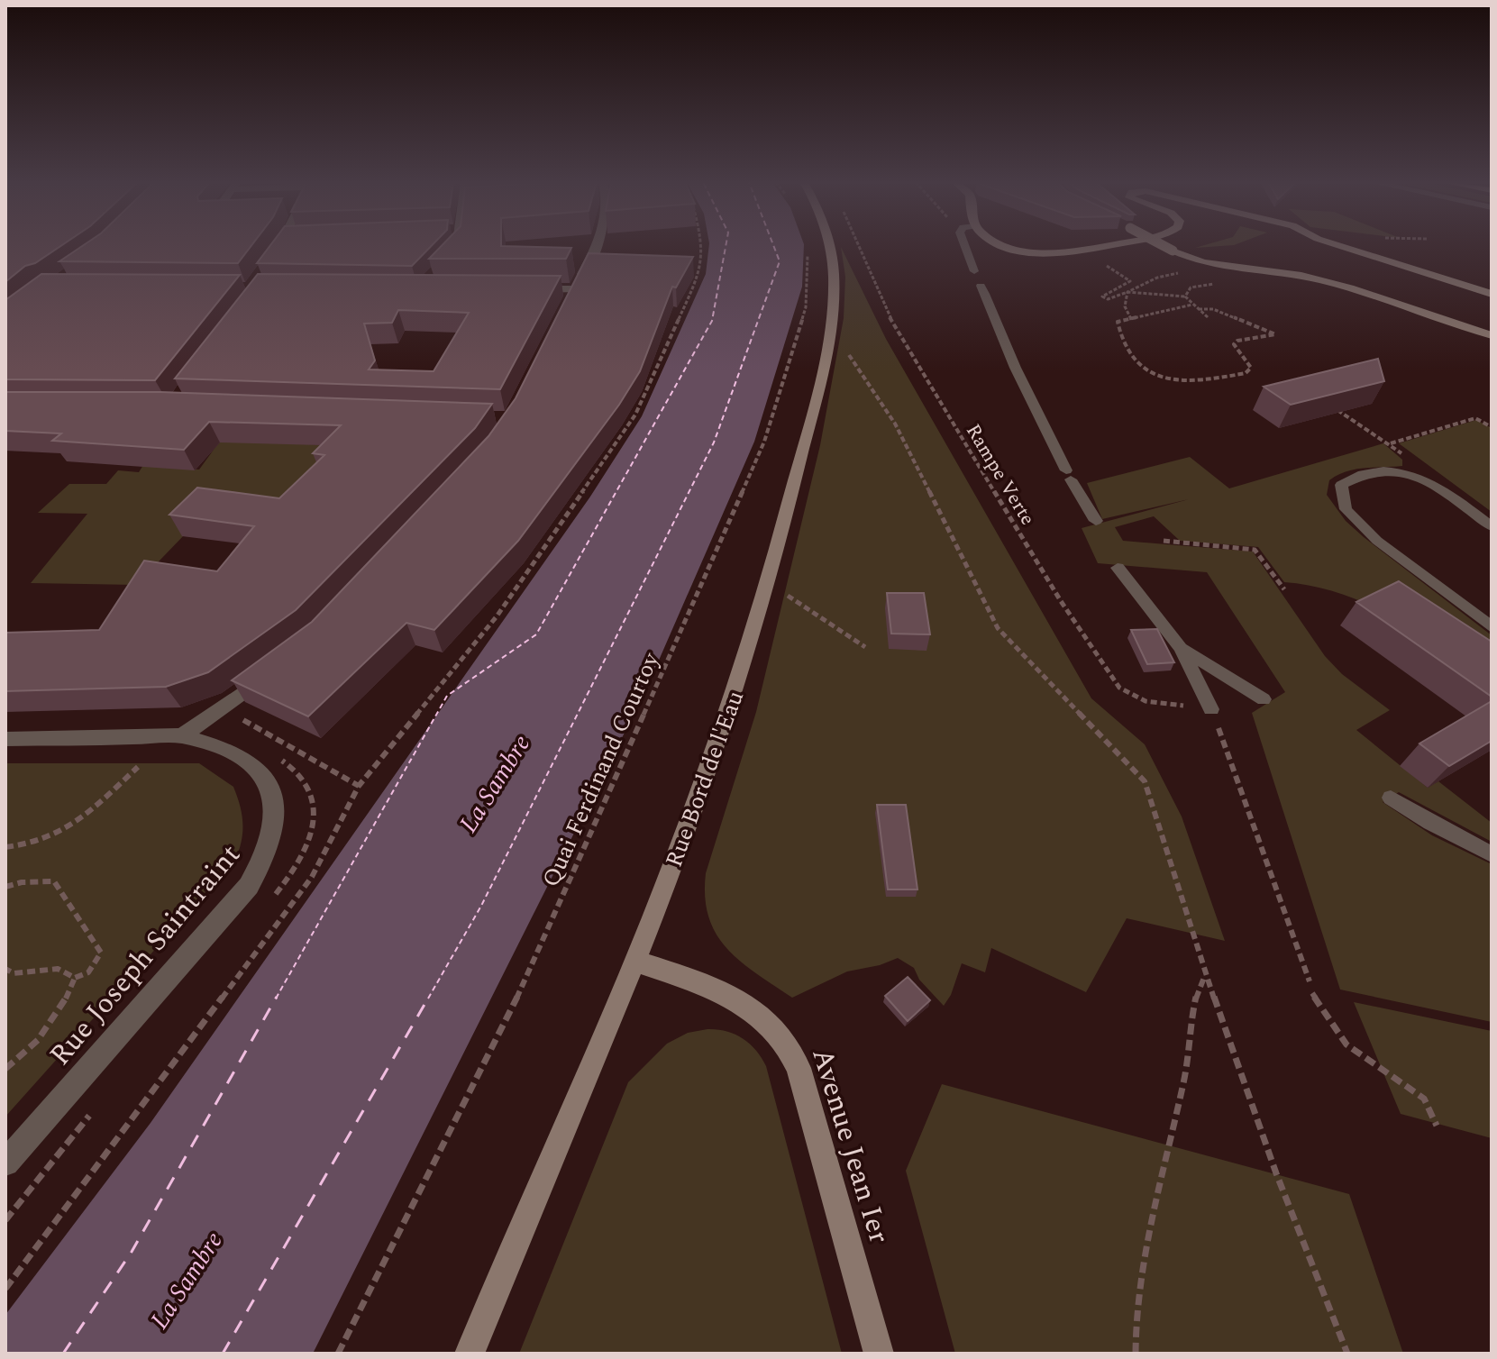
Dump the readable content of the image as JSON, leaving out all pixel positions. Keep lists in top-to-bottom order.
{
  "streets": {
    "main road": ["Rue Bord de l'Eau", "Avenue Jean Ier"],
    "street": ["Rue Joseph Saintraint"],
    "path": ["Rampe Verte", "Quai Ferdinand Courtoy"]
  },
  "crossings": [
    ["Rue Bord de l'Eau", "Avenue Jean Ier"]
  ],
  "water": ["La Sambre"]
}
